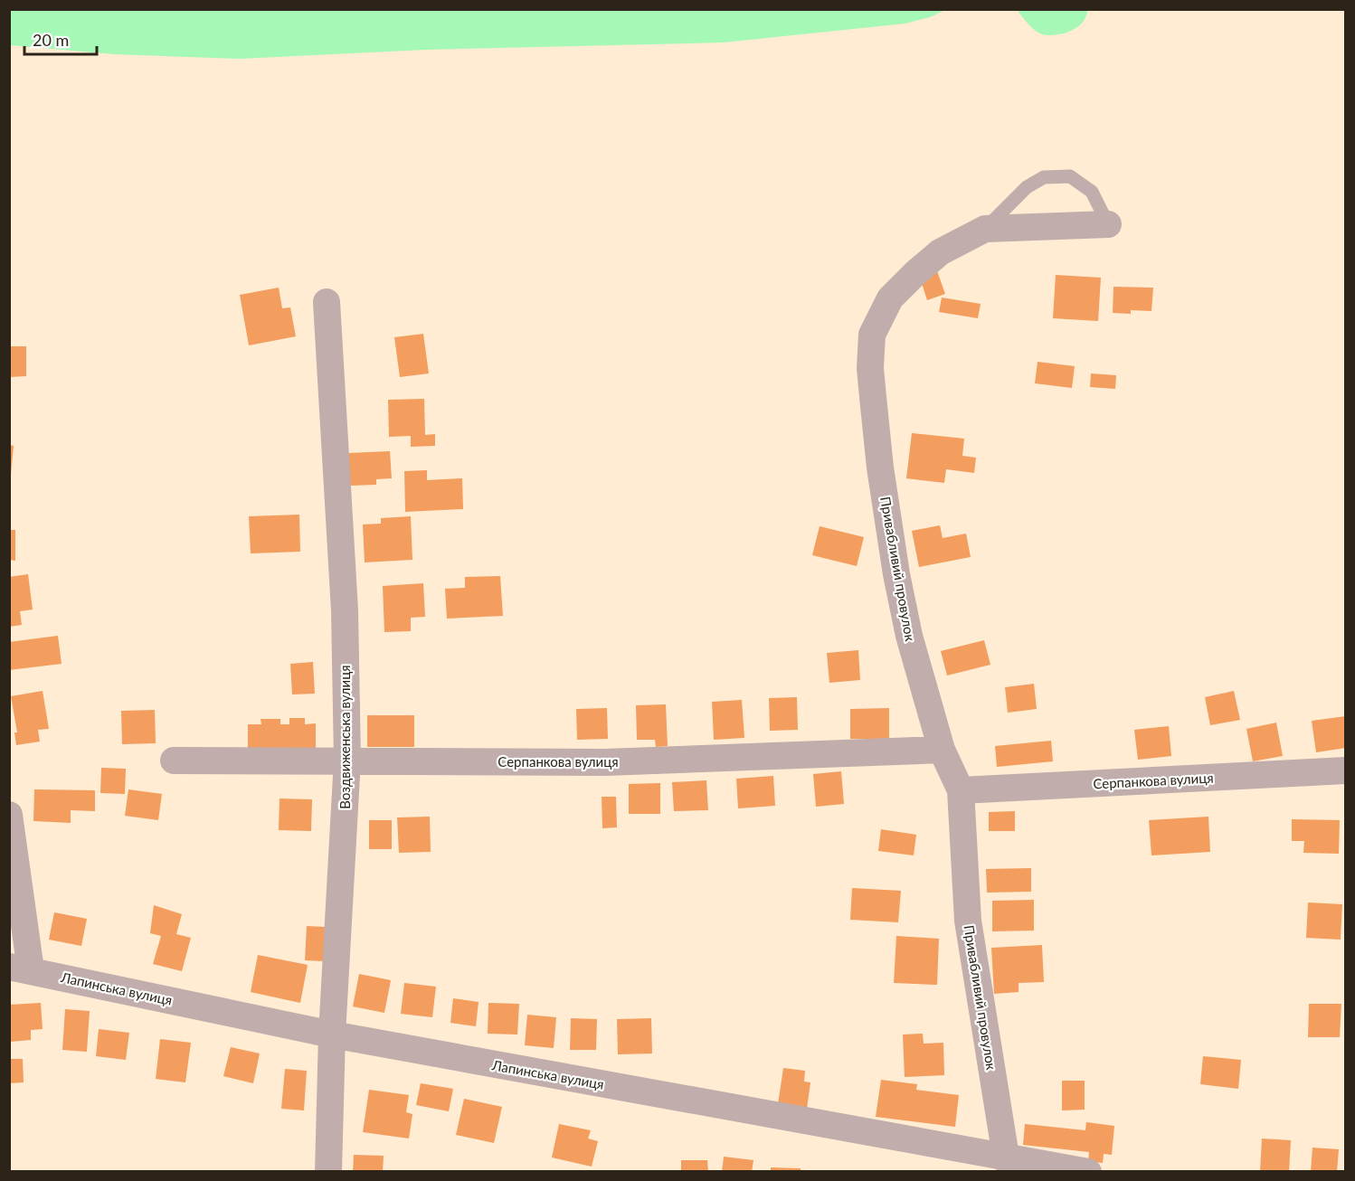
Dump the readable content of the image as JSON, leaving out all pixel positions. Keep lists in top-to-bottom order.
{
  "streets": {
    "street": [
      "Привабливий провулок",
      "Воздвиженська вулиця",
      "Серпанкова вулиця",
      "Лапинська вулиця"
    ]
  },
  "crossings": [
    ["Привабливий провулок", "Серпанкова вулиця"],
    ["Привабливий провулок", "Лапинська вулиця"],
    ["Воздвиженська вулиця", "Серпанкова вулиця"],
    ["Воздвиженська вулиця", "Лапинська вулиця"]
  ],
  "scale_bar": "20 m"
}
